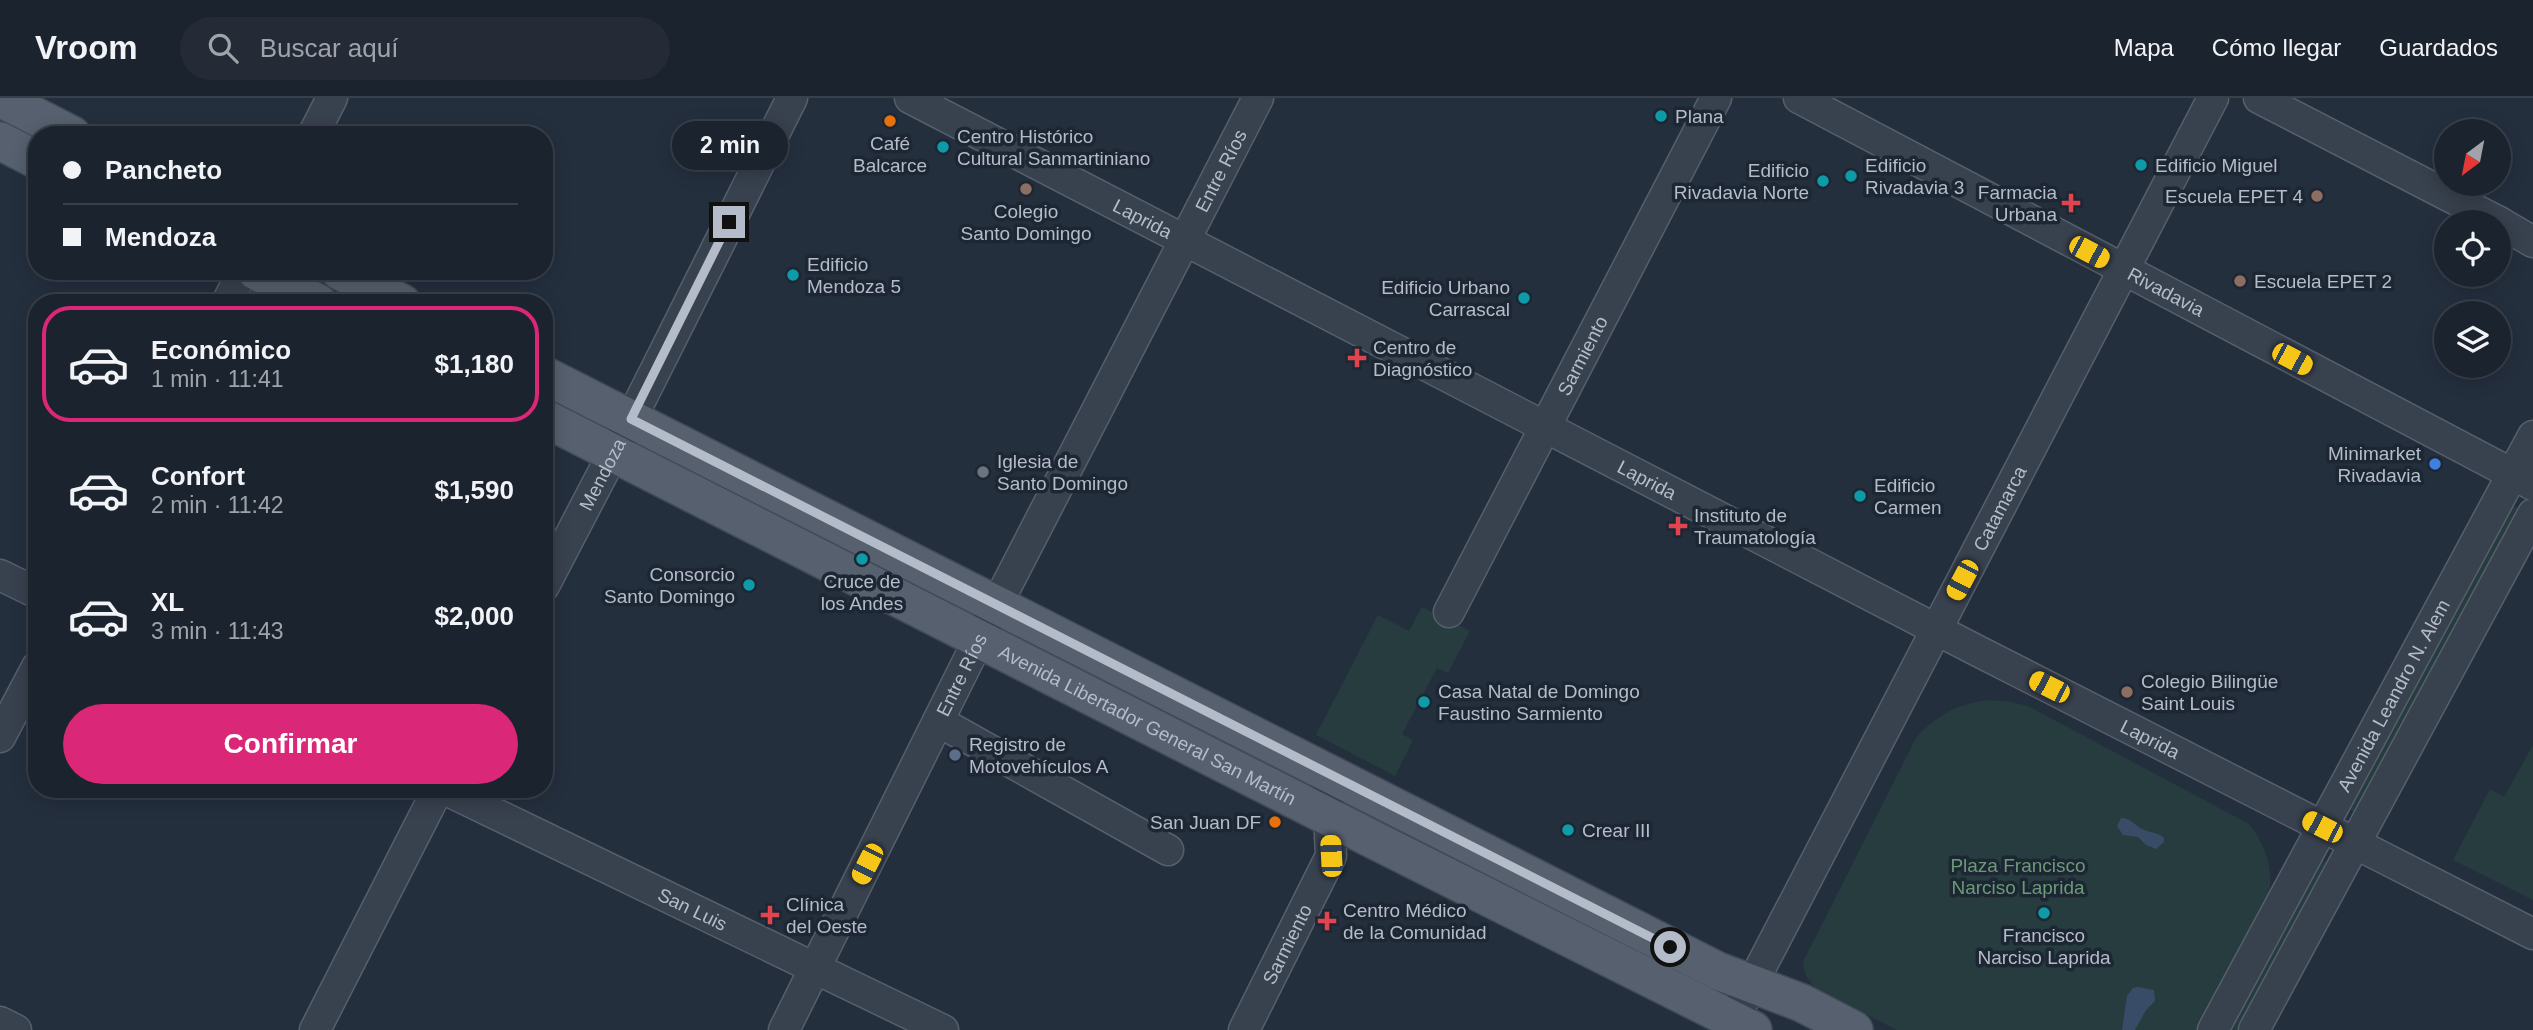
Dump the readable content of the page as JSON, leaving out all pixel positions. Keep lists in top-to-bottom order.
{
  "streets": {
    "main road": ["Avenida Libertador General San Martín"],
    "street": [
      "Entre Ríos",
      "Laprida",
      "Rivadavia",
      "Sarmiento",
      "Mendoza",
      "Catamarca",
      "Avenida Leandro N. Alem",
      "San Luis"
    ]
  },
  "crossings": [
    ["Entre Ríos", "Laprida"],
    ["Entre Ríos", "Avenida Libertador General San Martín"],
    ["Entre Ríos", "San Luis"],
    ["Laprida", "Sarmiento"],
    ["Laprida", "Catamarca"],
    ["Laprida", "Avenida Leandro N. Alem"],
    ["Rivadavia", "Catamarca"],
    ["Rivadavia", "Avenida Leandro N. Alem"],
    ["Sarmiento", "Avenida Libertador General San Martín"],
    ["Mendoza", "Avenida Libertador General San Martín"],
    ["Catamarca", "Avenida Libertador General San Martín"]
  ],
  "parks": ["Plaza Francisco Narciso Laprida"],
  "places": {
    "other": [
      "Plana",
      "Café Balcarce",
      "Centro Histórico Cultural Sanmartiniano",
      "Edificio Miguel",
      "Edificio Rivadavia 3",
      "Edificio Rivadavia Norte",
      "Colegio Santo Domingo",
      "Escuela EPET 4",
      "Edificio Mendoza 5",
      "Escuela EPET 2",
      "Edificio Urbano Carrascal",
      "Minimarket Rivadavia",
      "Iglesia de Santo Domingo",
      "Edificio Carmen",
      "Cruce de los Andes",
      "Consorcio Santo Domingo",
      "Colegio Bilingüe Saint Louis",
      "Casa Natal de Domingo Faustino Sarmiento",
      "Registro de Motovehículos A",
      "San Juan DF",
      "Crear III",
      "Francisco Narciso Laprida"
    ],
    "health": [
      "Farmacia Urbana",
      "Centro de Diagnóstico",
      "Instituto de Traumatología",
      "Clínica del Oeste",
      "Centro Médico de la Comunidad"
    ]
  },
  "north": "bottom left",
  "page": {
    "header": "Vroom",
    "search": "Buscar aquí",
    "nav": ["Mapa", "Cómo llegar", "Guardados"],
    "bubble": "2 min",
    "banner": ["Pancheto", "Mendoza"],
    "list": [
      {
        "name": "Económico",
        "note": "1 min · 11:41",
        "value": "$1,180"
      },
      {
        "name": "Confort",
        "note": "2 min · 11:42",
        "value": "$1,590"
      },
      {
        "name": "XL",
        "note": "3 min · 11:43",
        "value": "$2,000"
      }
    ],
    "buttons": "Confirmar"
  }
}
